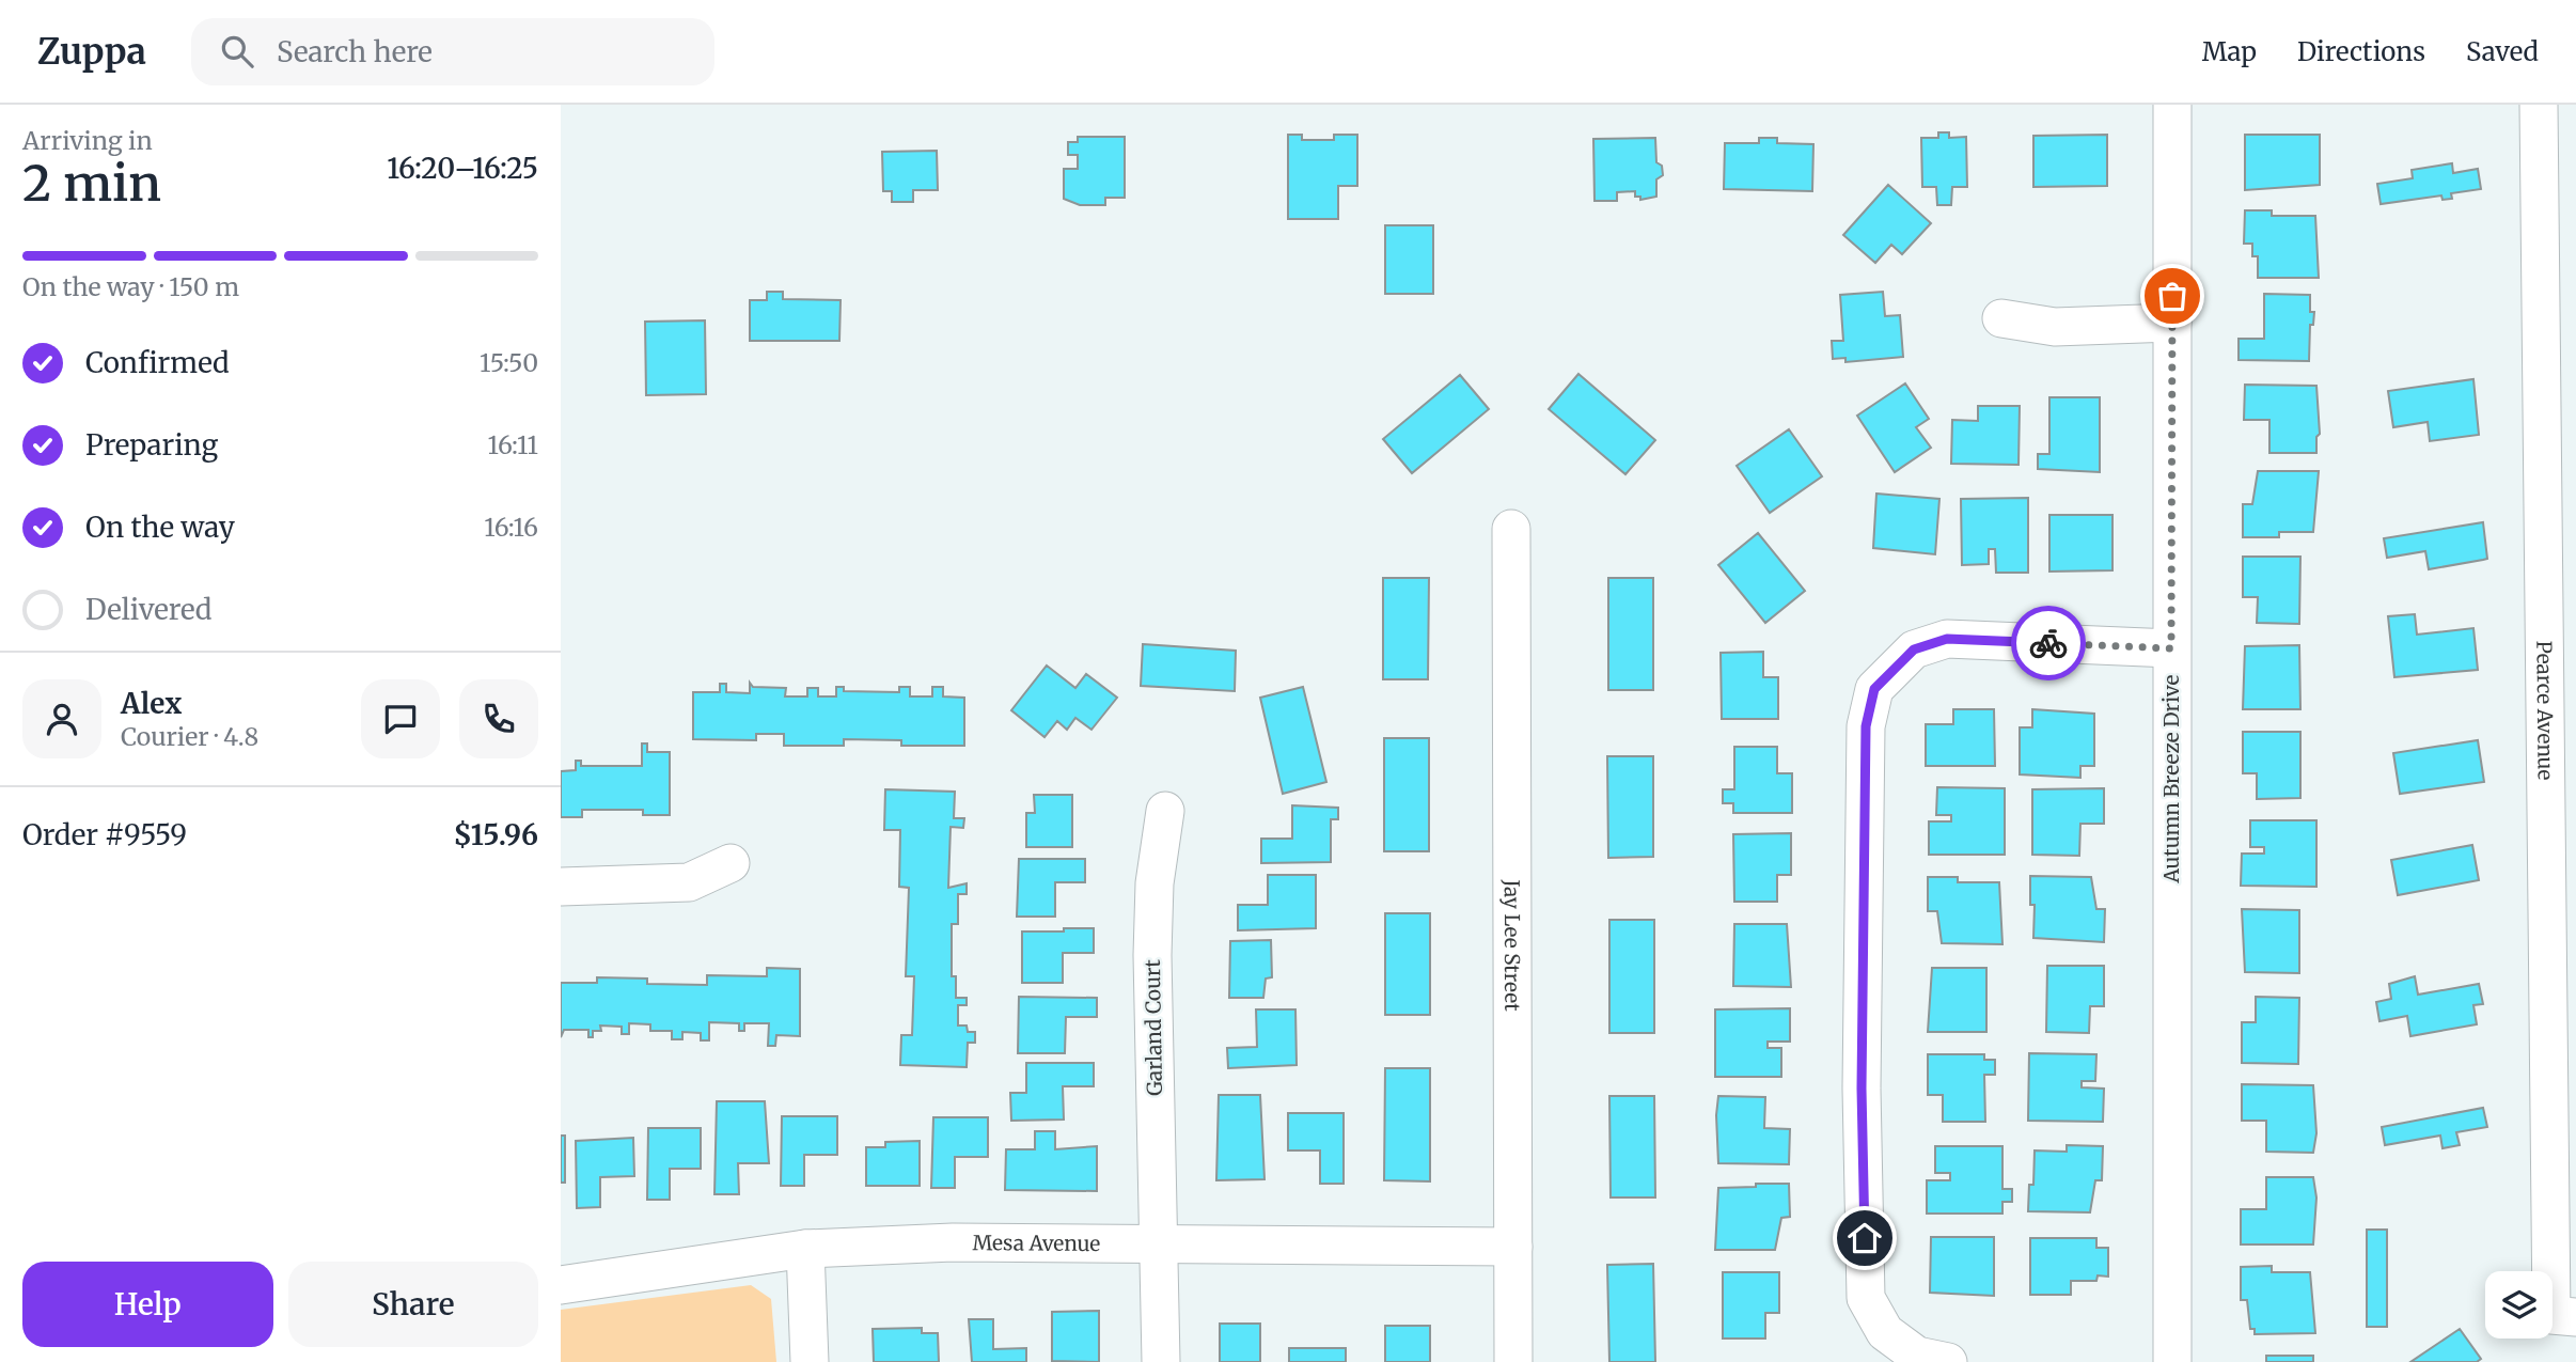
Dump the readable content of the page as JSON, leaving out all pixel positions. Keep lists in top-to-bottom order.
{
  "streets": {
    "street": [
      "Pearce Avenue",
      "Autumn Breeze Drive",
      "Jay Lee Street",
      "Garland Court",
      "Mesa Avenue"
    ]
  },
  "crossings": [
    ["Jay Lee Street", "Mesa Avenue"],
    ["Garland Court", "Mesa Avenue"]
  ],
  "page": {
    "header": "Zuppa",
    "search": "Search here",
    "nav": ["Map", "Directions", "Saved"],
    "heading": ["2 min", "Arriving in", "16:20–16:25"],
    "panel": [
      "Alex",
      "Courier · 4.8",
      "Order #9559",
      "$15.96"
    ],
    "bar": "On the way · 150 m",
    "list": [
      ["Confirmed", "15:50"],
      ["Preparing", "16:11"],
      ["On the way", "16:16"],
      "Delivered"
    ],
    "buttons": ["Help", "Share"]
  }
}
